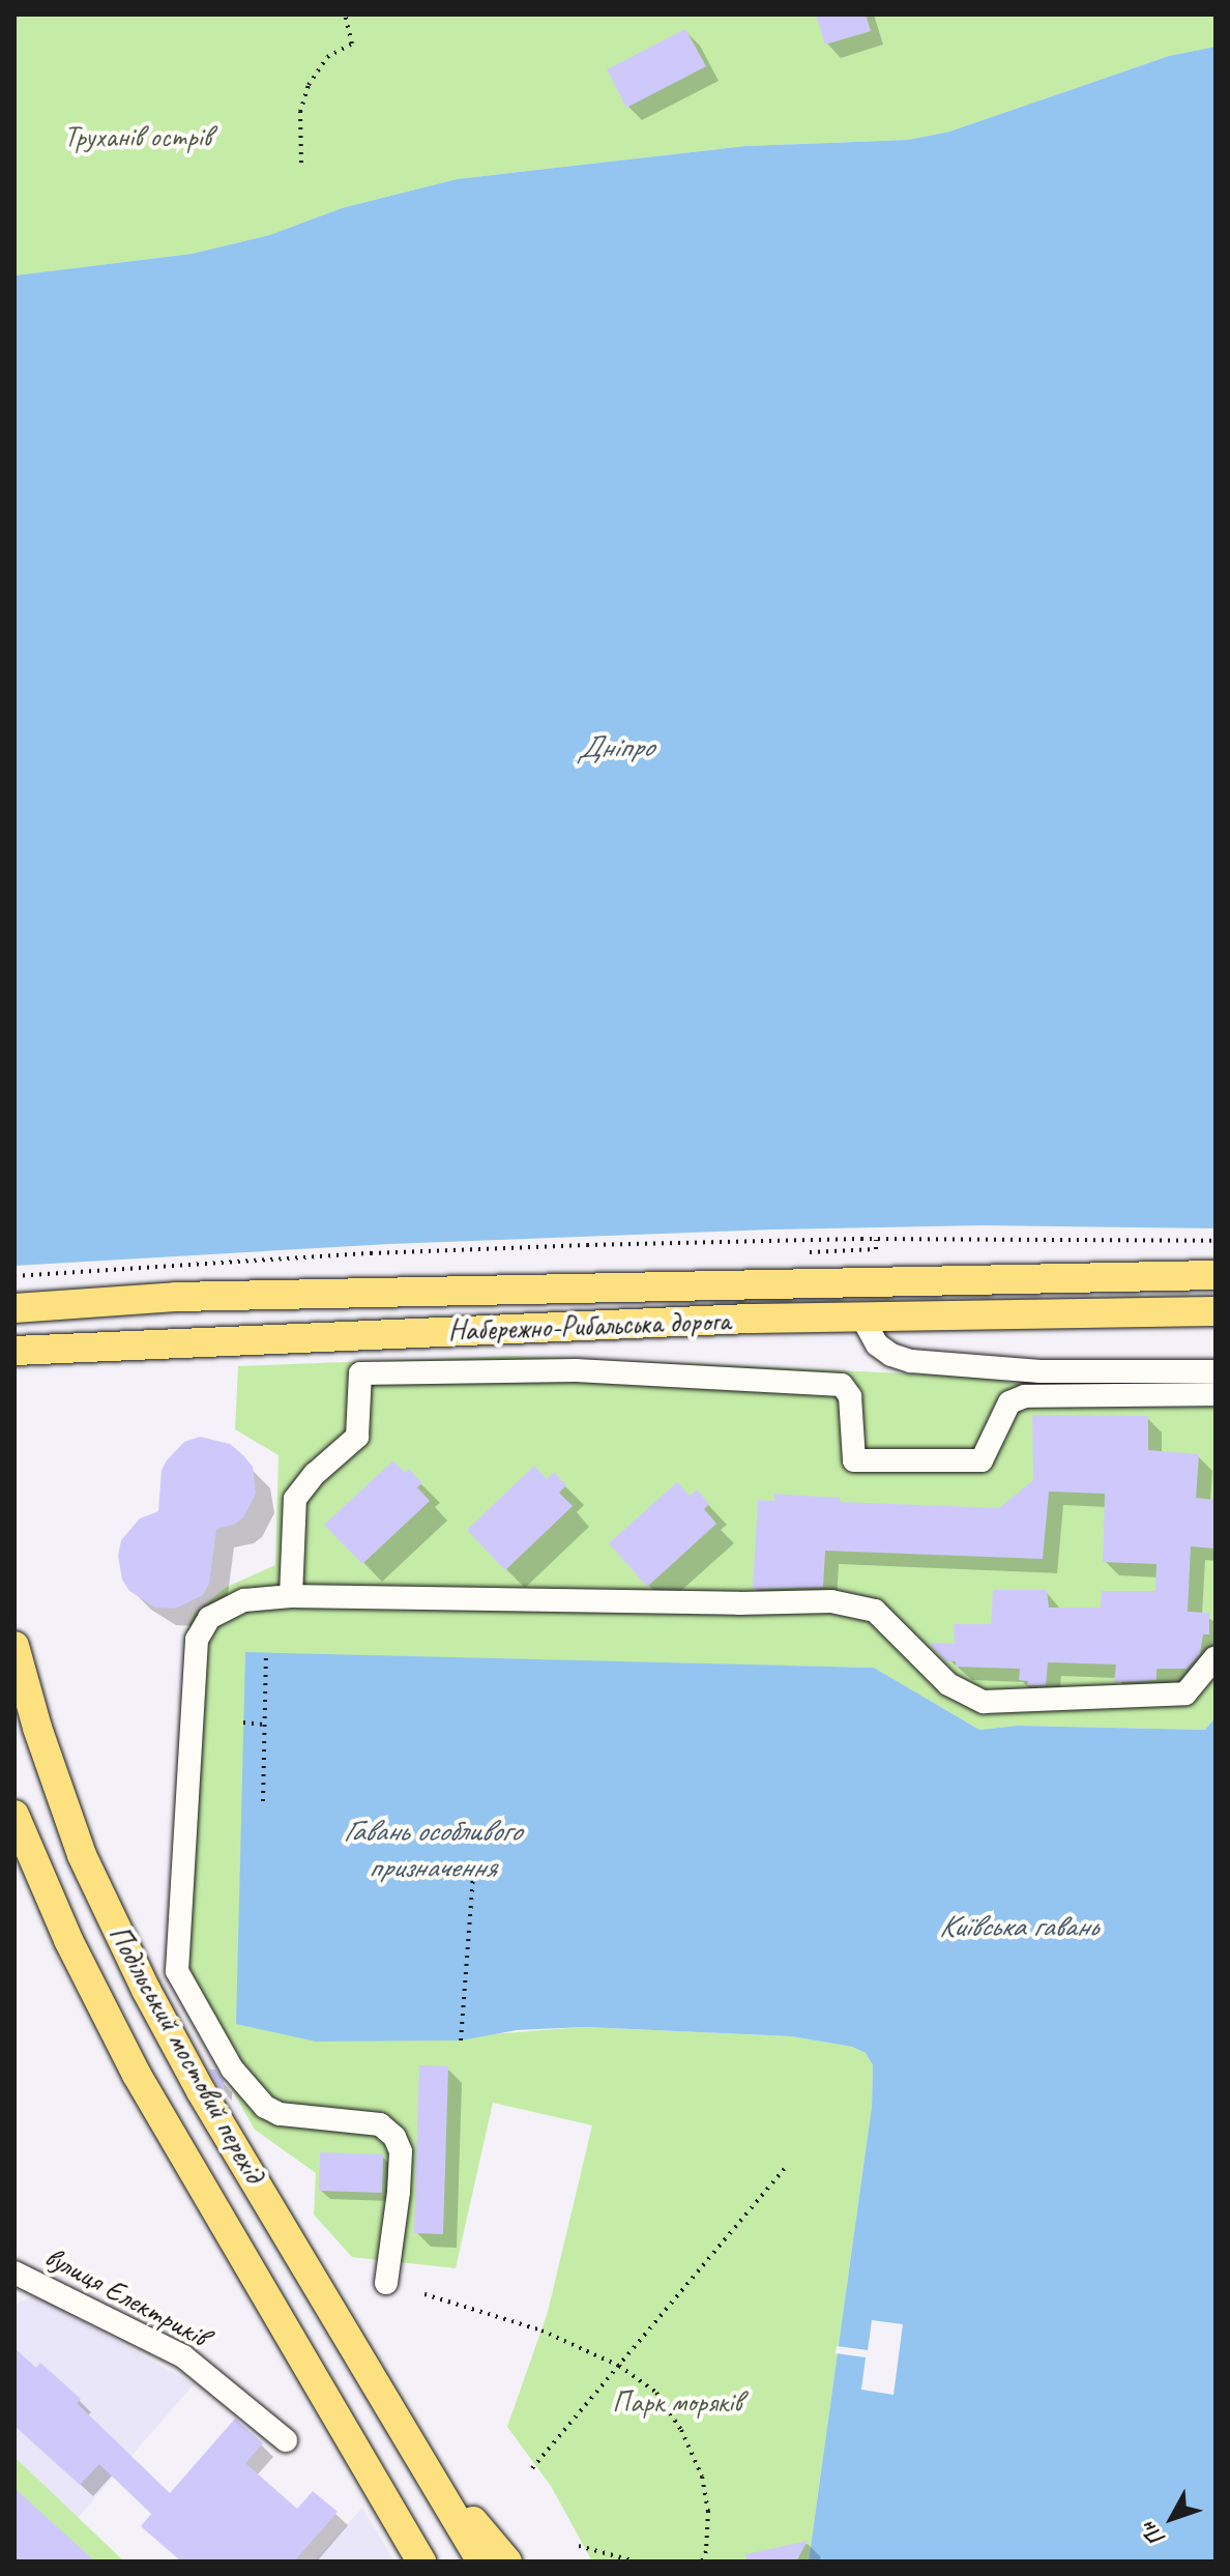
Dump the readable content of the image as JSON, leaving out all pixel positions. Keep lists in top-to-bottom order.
{
  "streets": {
    "main road": ["Набережно-Рибальська дорога", "Подільський мостовий перехід"],
    "street": ["вулиця Електриків"]
  },
  "water": ["Дніпро", "Гавань особливого призначення", "Київська гавань"],
  "parks": ["Труханів острів", "Парк моряків"],
  "north": "bottom left"
}
